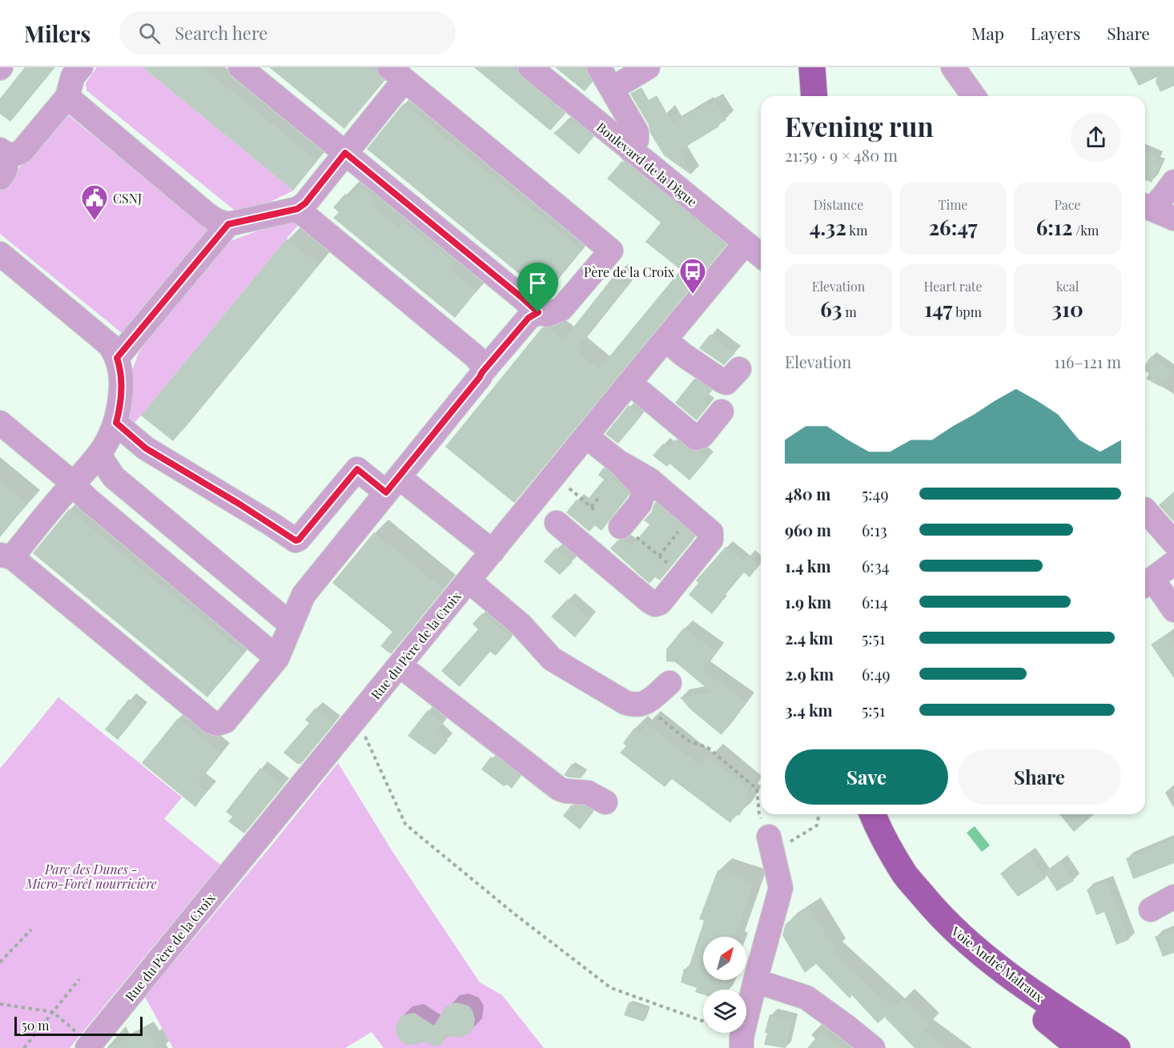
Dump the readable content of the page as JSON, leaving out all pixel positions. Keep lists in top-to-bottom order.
{
  "streets": {
    "main road": ["Voie André Malraux"],
    "street": ["Boulevard de la Digue", "Rue du Père de la Croix"]
  },
  "crossings": [
    ["Boulevard de la Digue", "Rue du Père de la Croix"]
  ],
  "parks": ["Parc des Dunes - Micro-Forêt nourricière"],
  "places": {
    "public building": ["CSNJ"],
    "bus stop": ["Père de la Croix"]
  },
  "scale_bar": "50 m",
  "north": "top right",
  "page": {
    "header": "Milers",
    "search": "Search here",
    "nav": ["Map", "Layers", "Share"],
    "heading": ["Evening run", "21:59 · 9 × 480 m"],
    "stats": [
      ["Distance", "4.32 km"],
      ["Time", "26:47"],
      ["Pace", "6:12 /km"],
      ["Elevation", "63 m"],
      ["Heart rate", "147 bpm"],
      ["kcal", "310"]
    ],
    "chart": ["Elevation", "116–121 m"],
    "list": [
      {
        "name": "480 m",
        "note": "5:49"
      },
      {
        "name": "960 m",
        "note": "6:13"
      },
      {
        "name": "1.4 km",
        "note": "6:34"
      },
      {
        "name": "1.9 km",
        "note": "6:14"
      },
      {
        "name": "2.4 km",
        "note": "5:51"
      },
      {
        "name": "2.9 km",
        "note": "6:49"
      },
      {
        "name": "3.4 km",
        "note": "5:51"
      }
    ],
    "buttons": ["Save", "Share"],
    "scale": "50 m"
  }
}
